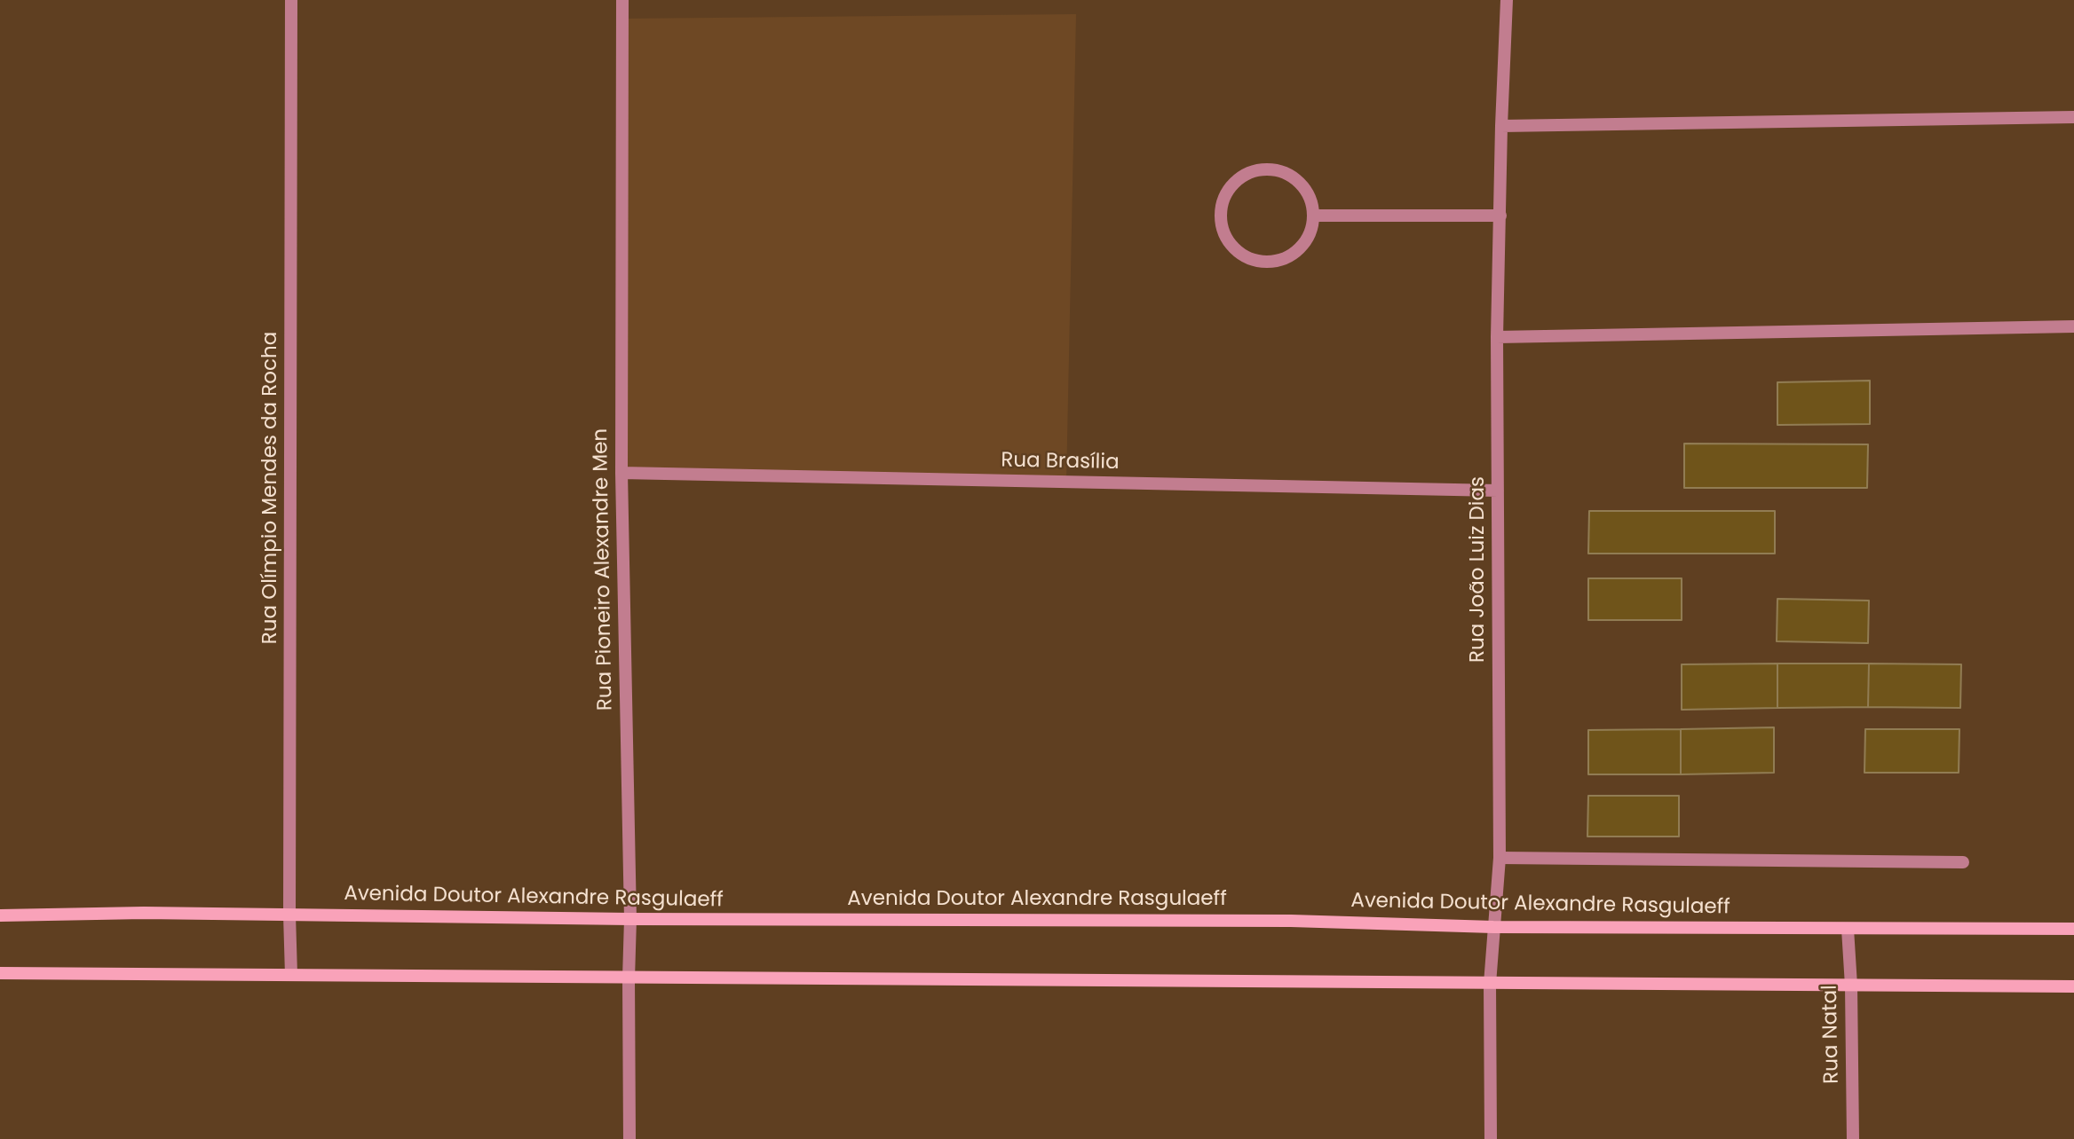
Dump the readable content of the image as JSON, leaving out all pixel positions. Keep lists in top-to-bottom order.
{
  "streets": {
    "main road": ["Avenida Doutor Alexandre Rasgulaeff"],
    "street": [
      "Rua Brasília",
      "Rua Olímpio Mendes da Rocha",
      "Rua Pioneiro Alexandre Men",
      "Rua João Luiz Dias",
      "Rua Natal"
    ]
  },
  "crossings": [
    ["Rua Brasília", "Rua Pioneiro Alexandre Men"],
    ["Rua Brasília", "Rua João Luiz Dias"],
    ["Rua Olímpio Mendes da Rocha", "Avenida Doutor Alexandre Rasgulaeff"],
    ["Rua Pioneiro Alexandre Men", "Avenida Doutor Alexandre Rasgulaeff"],
    ["Rua João Luiz Dias", "Avenida Doutor Alexandre Rasgulaeff"],
    ["Avenida Doutor Alexandre Rasgulaeff", "Rua Natal"]
  ]
}
